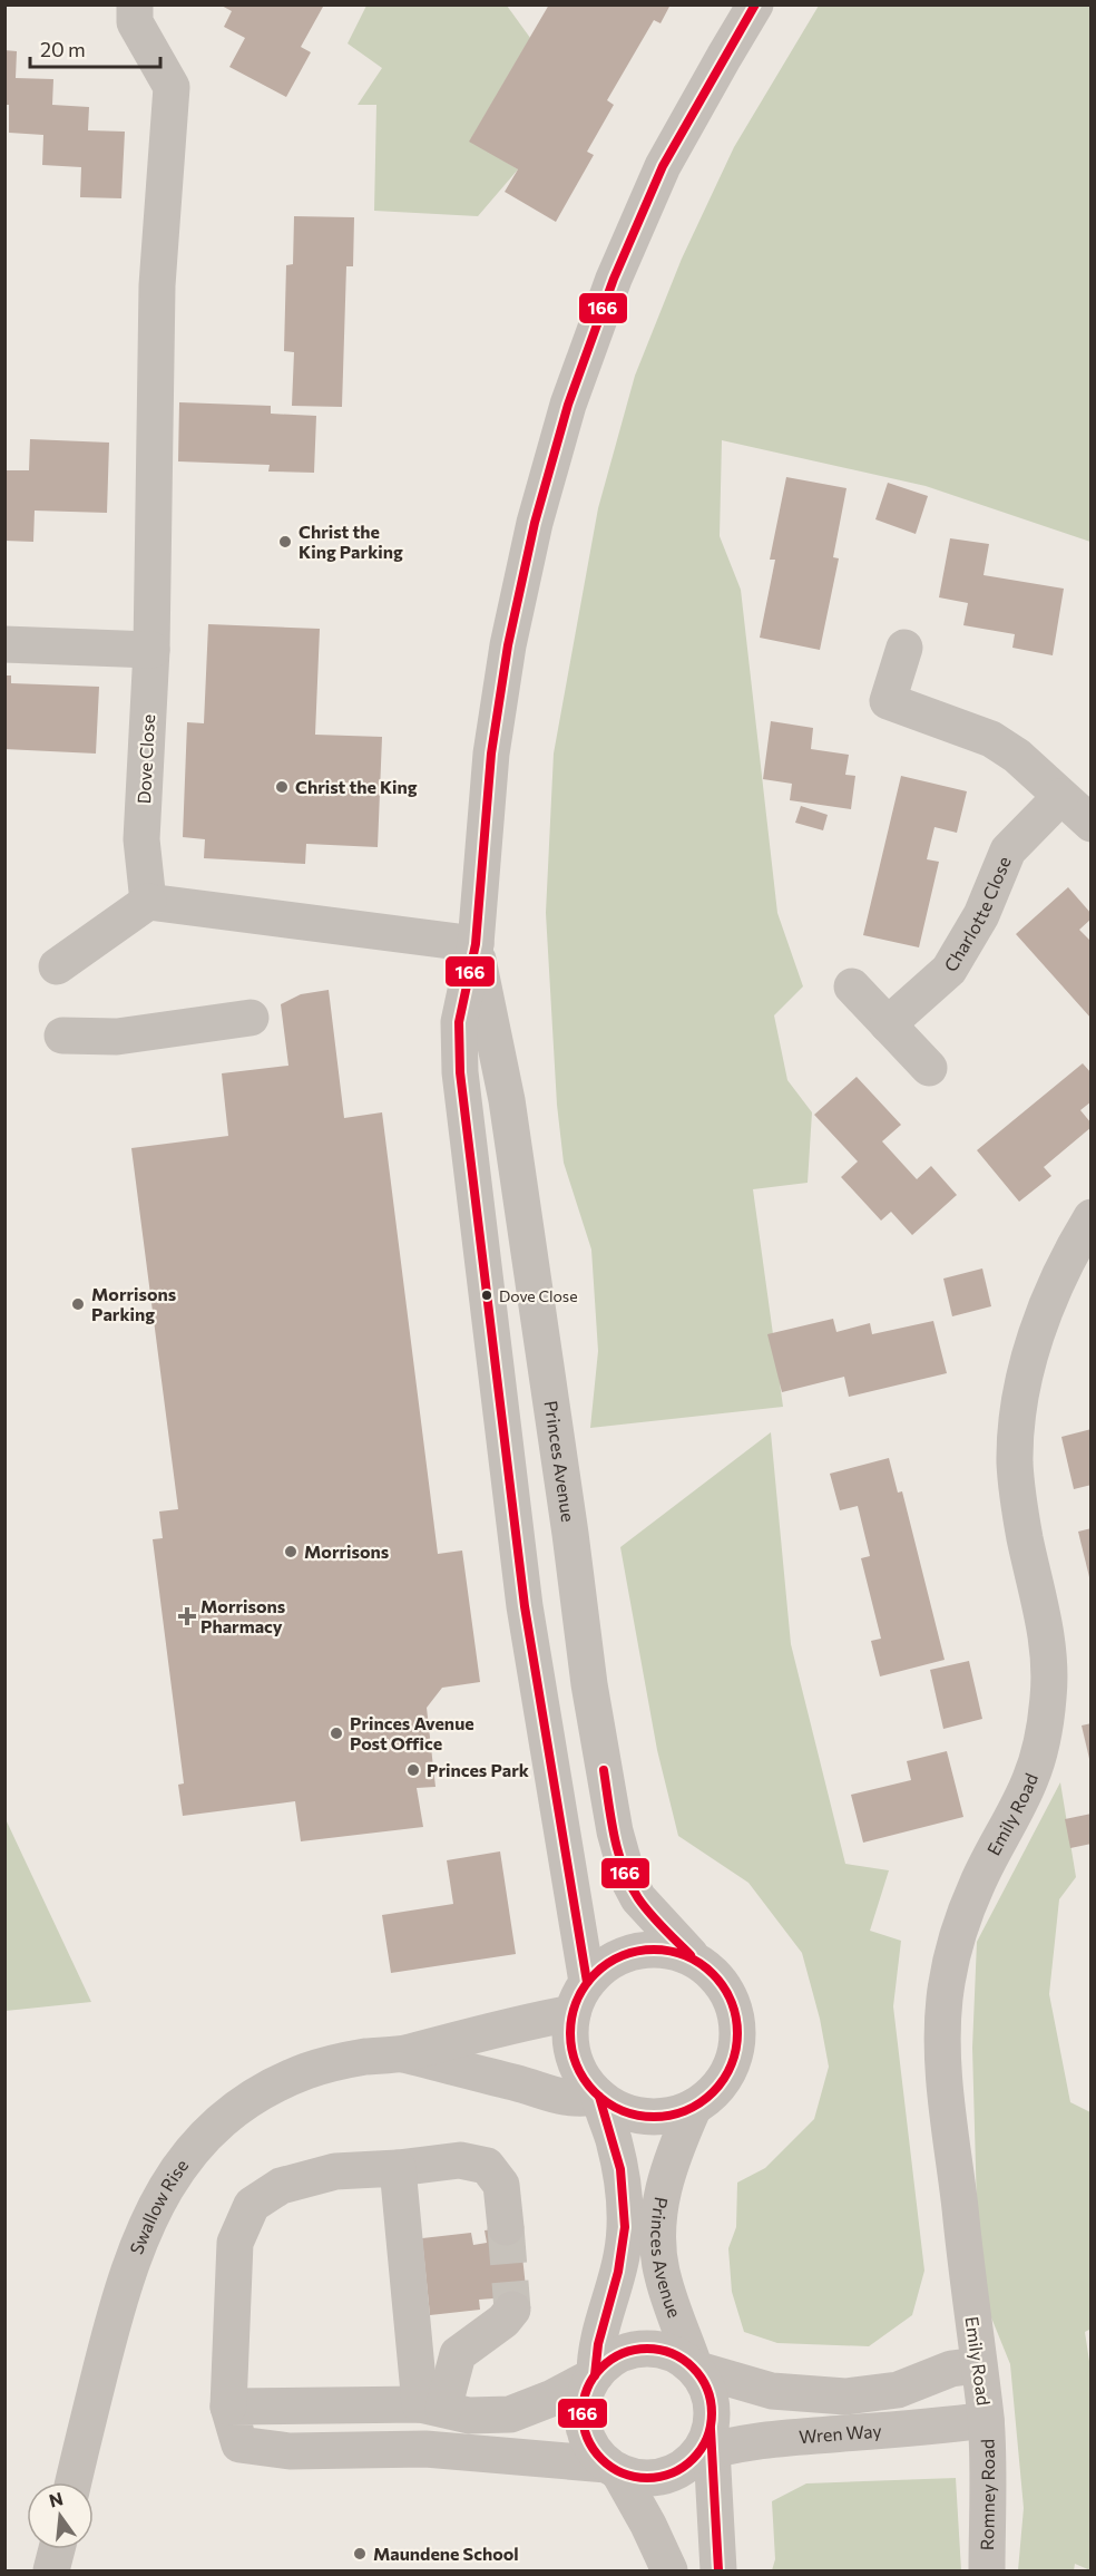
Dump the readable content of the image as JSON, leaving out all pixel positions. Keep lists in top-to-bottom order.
{
  "streets": {
    "street": [
      "Dove Close",
      "Charlotte Close",
      "Princes Avenue",
      "Emily Road",
      "Swallow Rise",
      "Wren Way",
      "Romney Road"
    ]
  },
  "crossings": [
    ["Princes Avenue", "Swallow Rise"],
    ["Princes Avenue", "Wren Way"],
    ["Emily Road", "Wren Way"],
    ["Emily Road", "Romney Road"],
    ["Wren Way", "Romney Road"]
  ],
  "places": {
    "other": [
      "Christ the King Parking",
      "Christ the King",
      "Dove Close",
      "Morrisons Parking",
      "Morrisons",
      "Princes Avenue Post Office",
      "Princes Park",
      "Maundene School"
    ],
    "health": ["Morrisons Pharmacy"]
  },
  "lines": ["transit line 166"],
  "scale_bar": "20 m",
  "north": "top"
}
